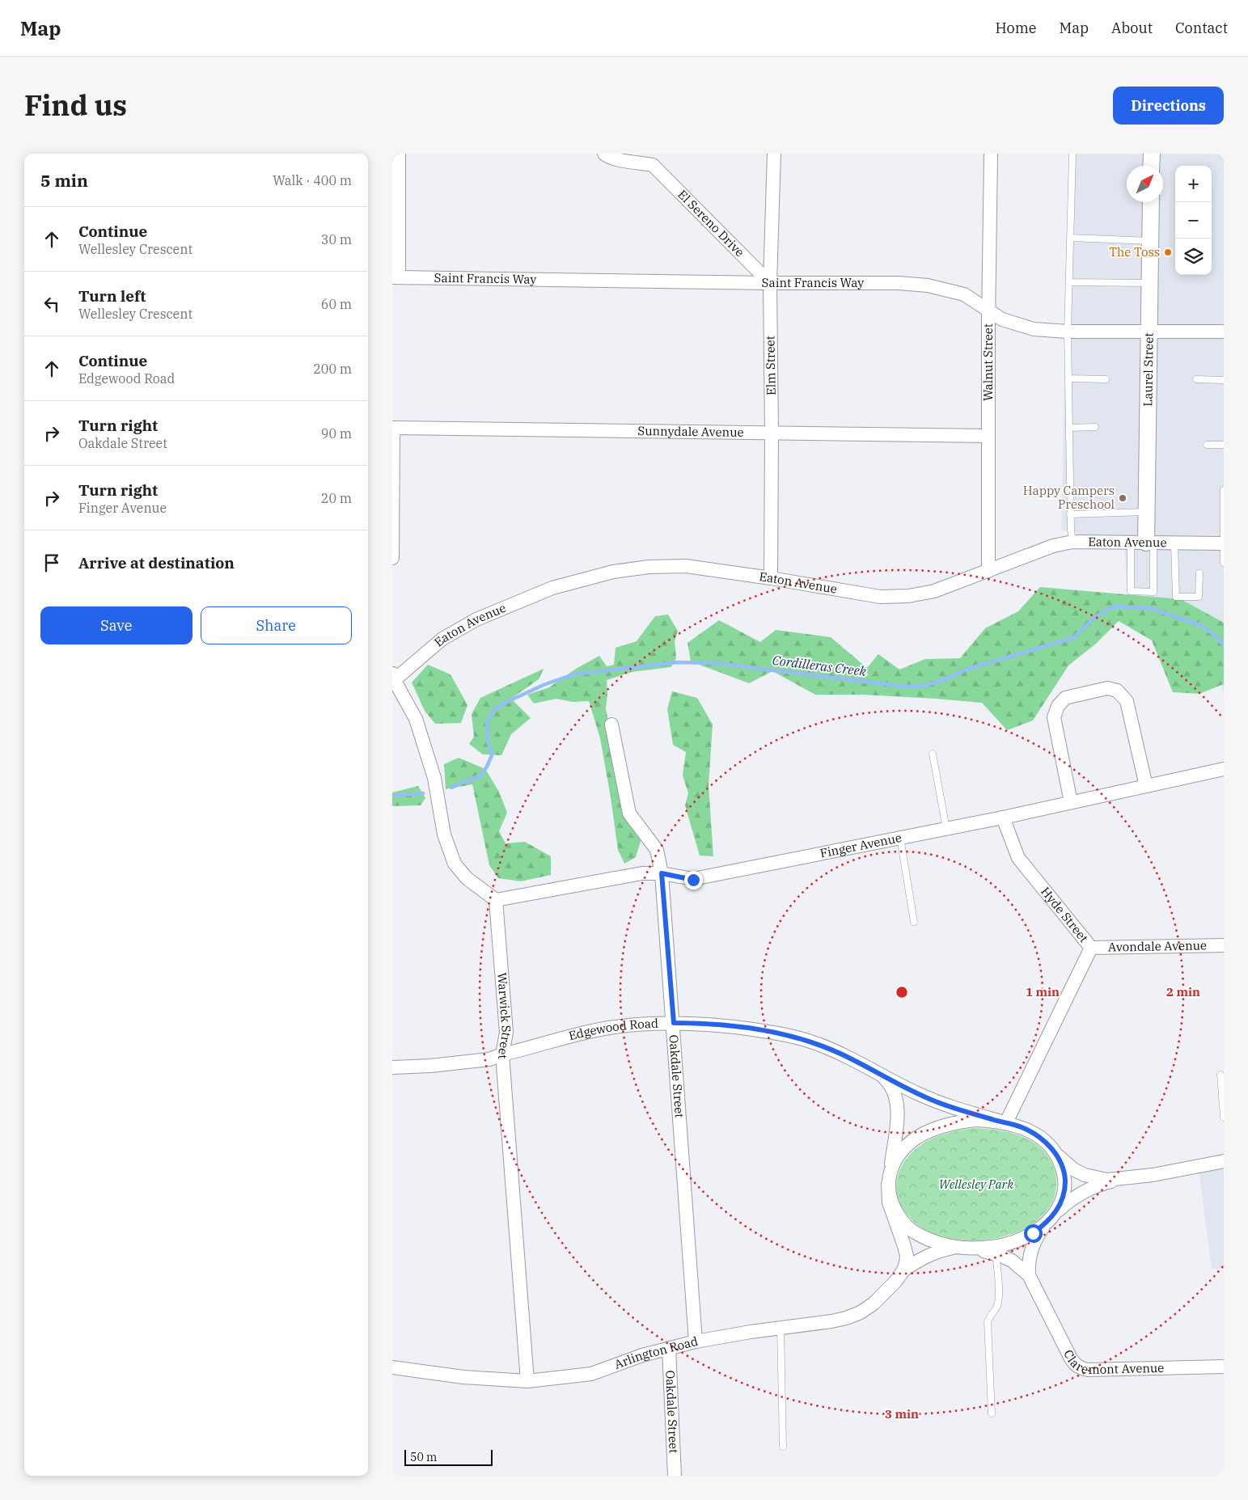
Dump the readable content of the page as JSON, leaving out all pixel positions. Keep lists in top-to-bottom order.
{
  "streets": {
    "street": [
      "El Sereno Drive",
      "Saint Francis Way",
      "Walnut Street",
      "Elm Street",
      "Laurel Street",
      "Sunnydale Avenue",
      "Eaton Avenue",
      "Finger Avenue",
      "Hyde Street",
      "Avondale Avenue",
      "Warwick Street",
      "Edgewood Road",
      "Oakdale Street",
      "Arlington Road",
      "Claremont Avenue"
    ]
  },
  "crossings": [
    ["El Sereno Drive", "Saint Francis Way"],
    ["El Sereno Drive", "Elm Street"],
    ["Saint Francis Way", "Walnut Street"],
    ["Saint Francis Way", "Elm Street"],
    ["Saint Francis Way", "Laurel Street"],
    ["Walnut Street", "Sunnydale Avenue"],
    ["Walnut Street", "Eaton Avenue"],
    ["Elm Street", "Sunnydale Avenue"],
    ["Elm Street", "Eaton Avenue"],
    ["Laurel Street", "Eaton Avenue"],
    ["Finger Avenue", "Hyde Street"],
    ["Finger Avenue", "Warwick Street"],
    ["Finger Avenue", "Oakdale Street"],
    ["Hyde Street", "Avondale Avenue"],
    ["Hyde Street", "Edgewood Road"],
    ["Warwick Street", "Edgewood Road"],
    ["Warwick Street", "Arlington Road"],
    ["Edgewood Road", "Oakdale Street"],
    ["Oakdale Street", "Arlington Road"]
  ],
  "water": ["Cordilleras Creek"],
  "parks": ["Wellesley Park"],
  "places": ["The Toss", "Happy Campers Preschool"],
  "scale_bar": "50 m",
  "north": "top right",
  "page": {
    "header": "Map",
    "nav": [
      "Home",
      "Map",
      "About",
      "Contact"
    ],
    "title": "Find us",
    "buttons": [
      "Directions",
      ["Save", "Share"]
    ],
    "heading": ["5 min", "Walk · 400 m"],
    "map_buttons": ["+", "−"],
    "list": [
      ["Continue", "Wellesley Crescent", "30 m"],
      ["Turn left", "Wellesley Crescent", "60 m"],
      ["Continue", "Edgewood Road", "200 m"],
      ["Turn right", "Oakdale Street", "90 m"],
      ["Turn right", "Finger Avenue", "20 m"],
      "Arrive at destination"
    ],
    "scale": "50 m"
  },
  "rings": ["1 min", "2 min", "3 min"]
}
